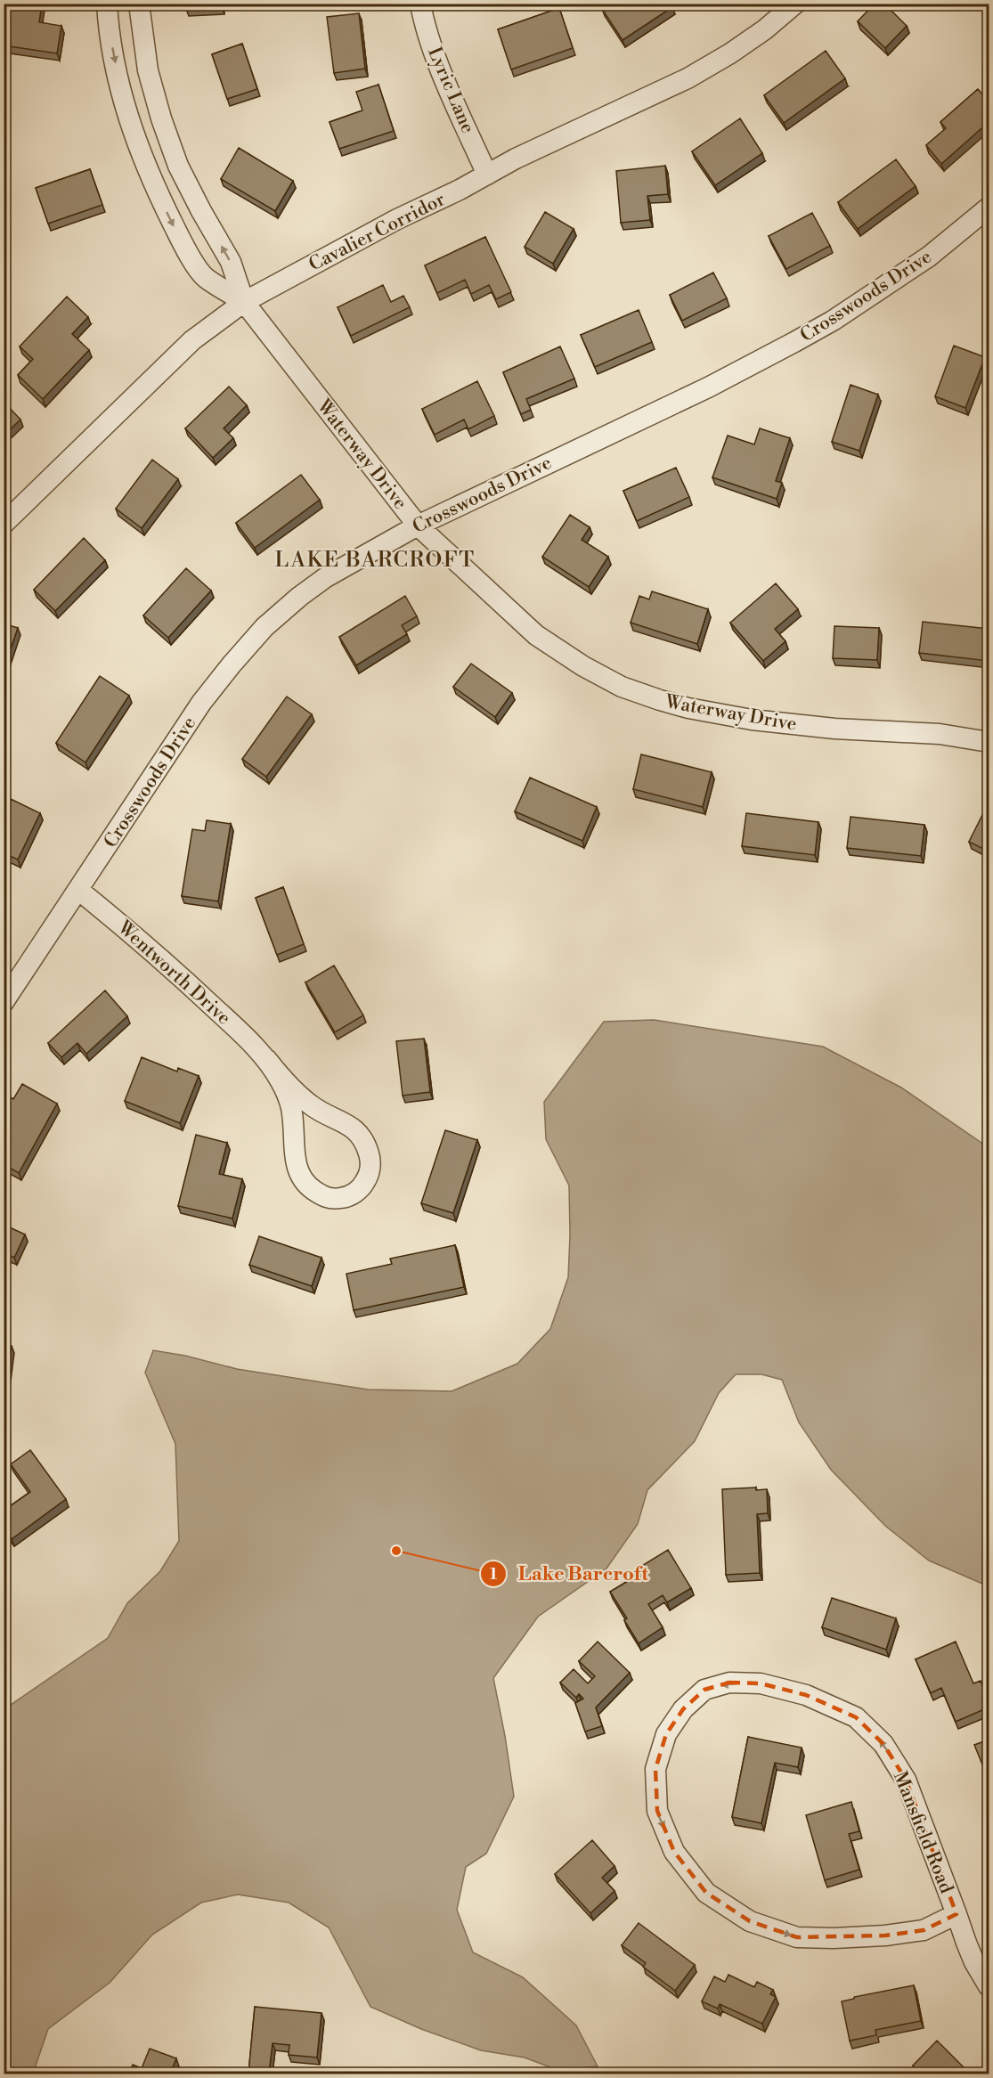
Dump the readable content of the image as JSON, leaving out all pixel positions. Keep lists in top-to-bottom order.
{
  "streets": {
    "street": [
      "Lyric Lane",
      "Cavalier Corridor",
      "Crosswoods Drive",
      "Waterway Drive",
      "Wentworth Drive",
      "Mansfield Road"
    ]
  },
  "crossings": [
    ["Lyric Lane", "Cavalier Corridor"],
    ["Cavalier Corridor", "Waterway Drive"],
    ["Crosswoods Drive", "Waterway Drive"],
    ["Crosswoods Drive", "Wentworth Drive"]
  ],
  "districts": ["LAKE BARCROFT"],
  "places": ["Lake Barcroft"]
}
